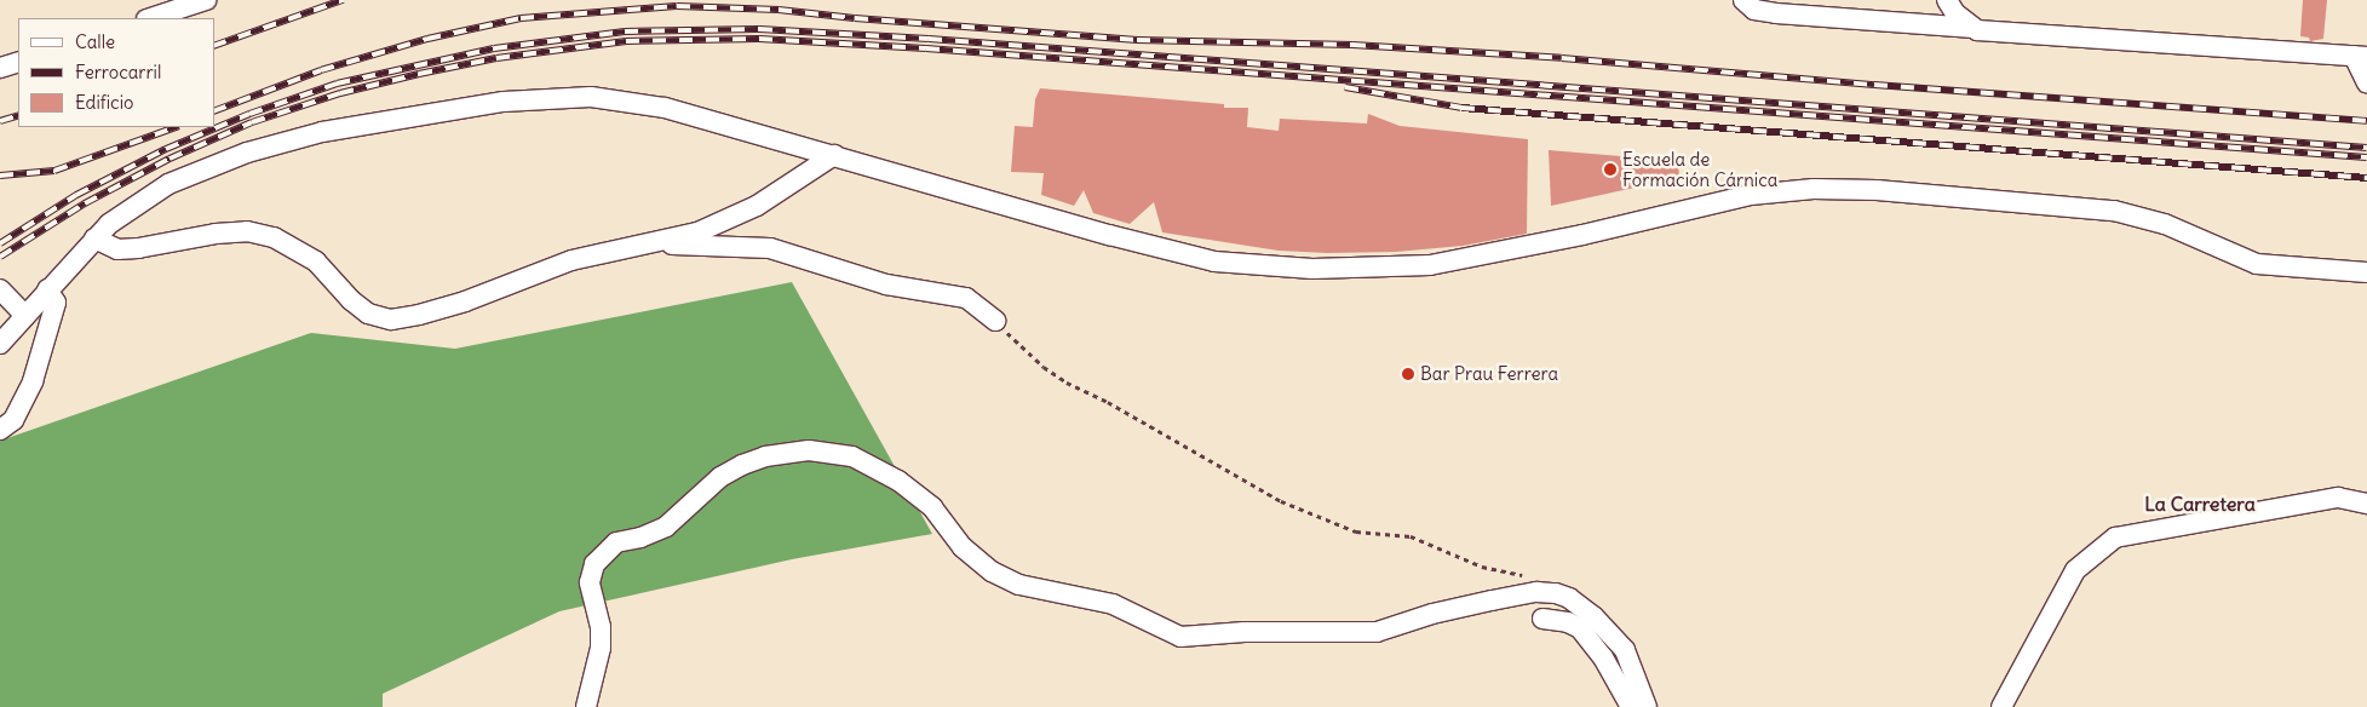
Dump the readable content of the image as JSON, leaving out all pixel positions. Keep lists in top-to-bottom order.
{
  "districts": ["La Carretera"],
  "places": ["Escuela de Formación Cárnica", "Bar Prau Ferrera"],
  "legend": ["Calle", "Ferrocarril", "Edificio"]
}
